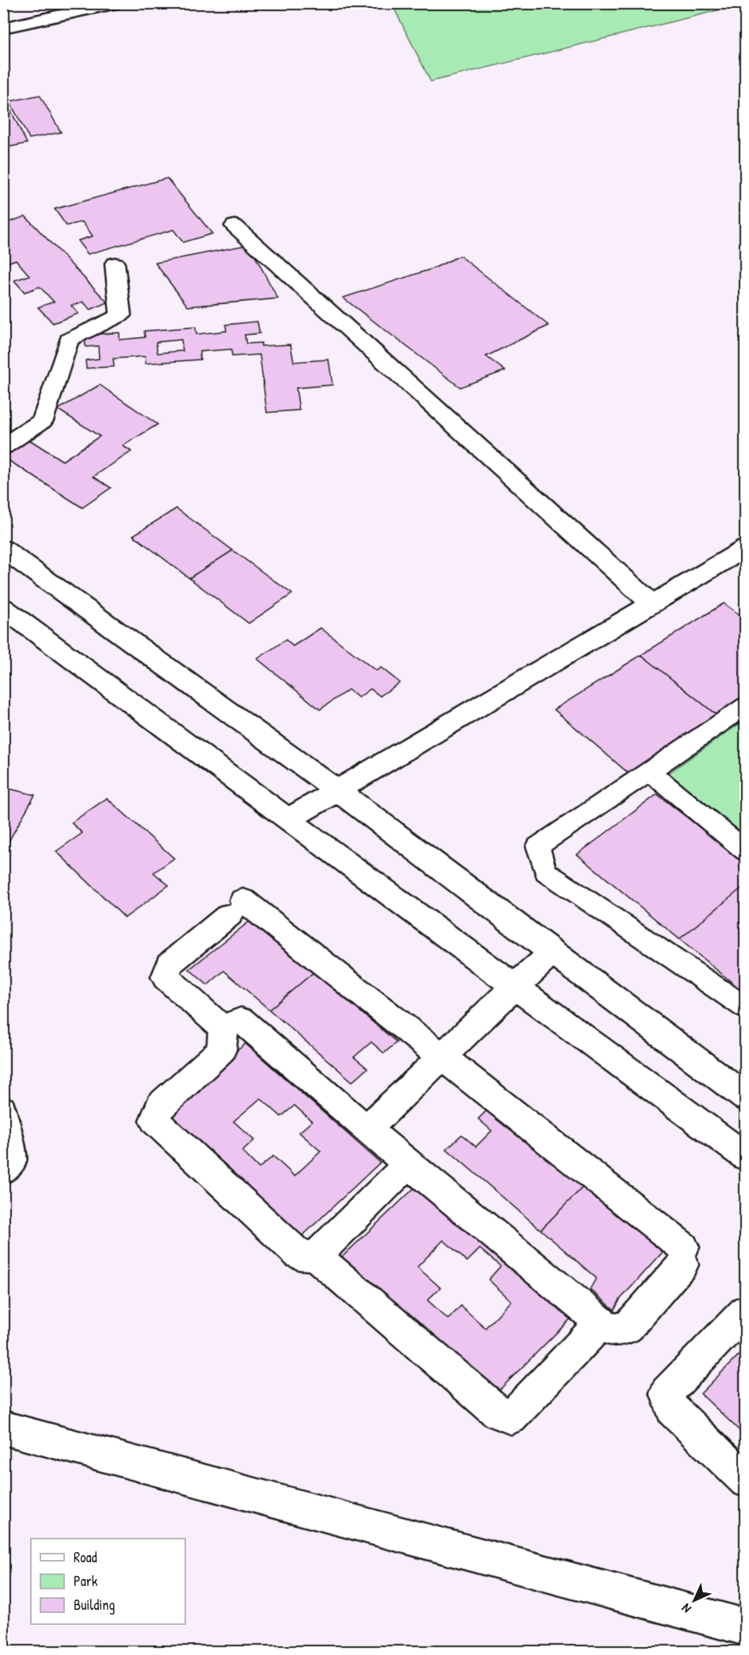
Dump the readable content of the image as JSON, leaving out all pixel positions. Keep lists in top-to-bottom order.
{
  "legend": ["Road", "Park", "Building"],
  "north": "bottom left"
}
